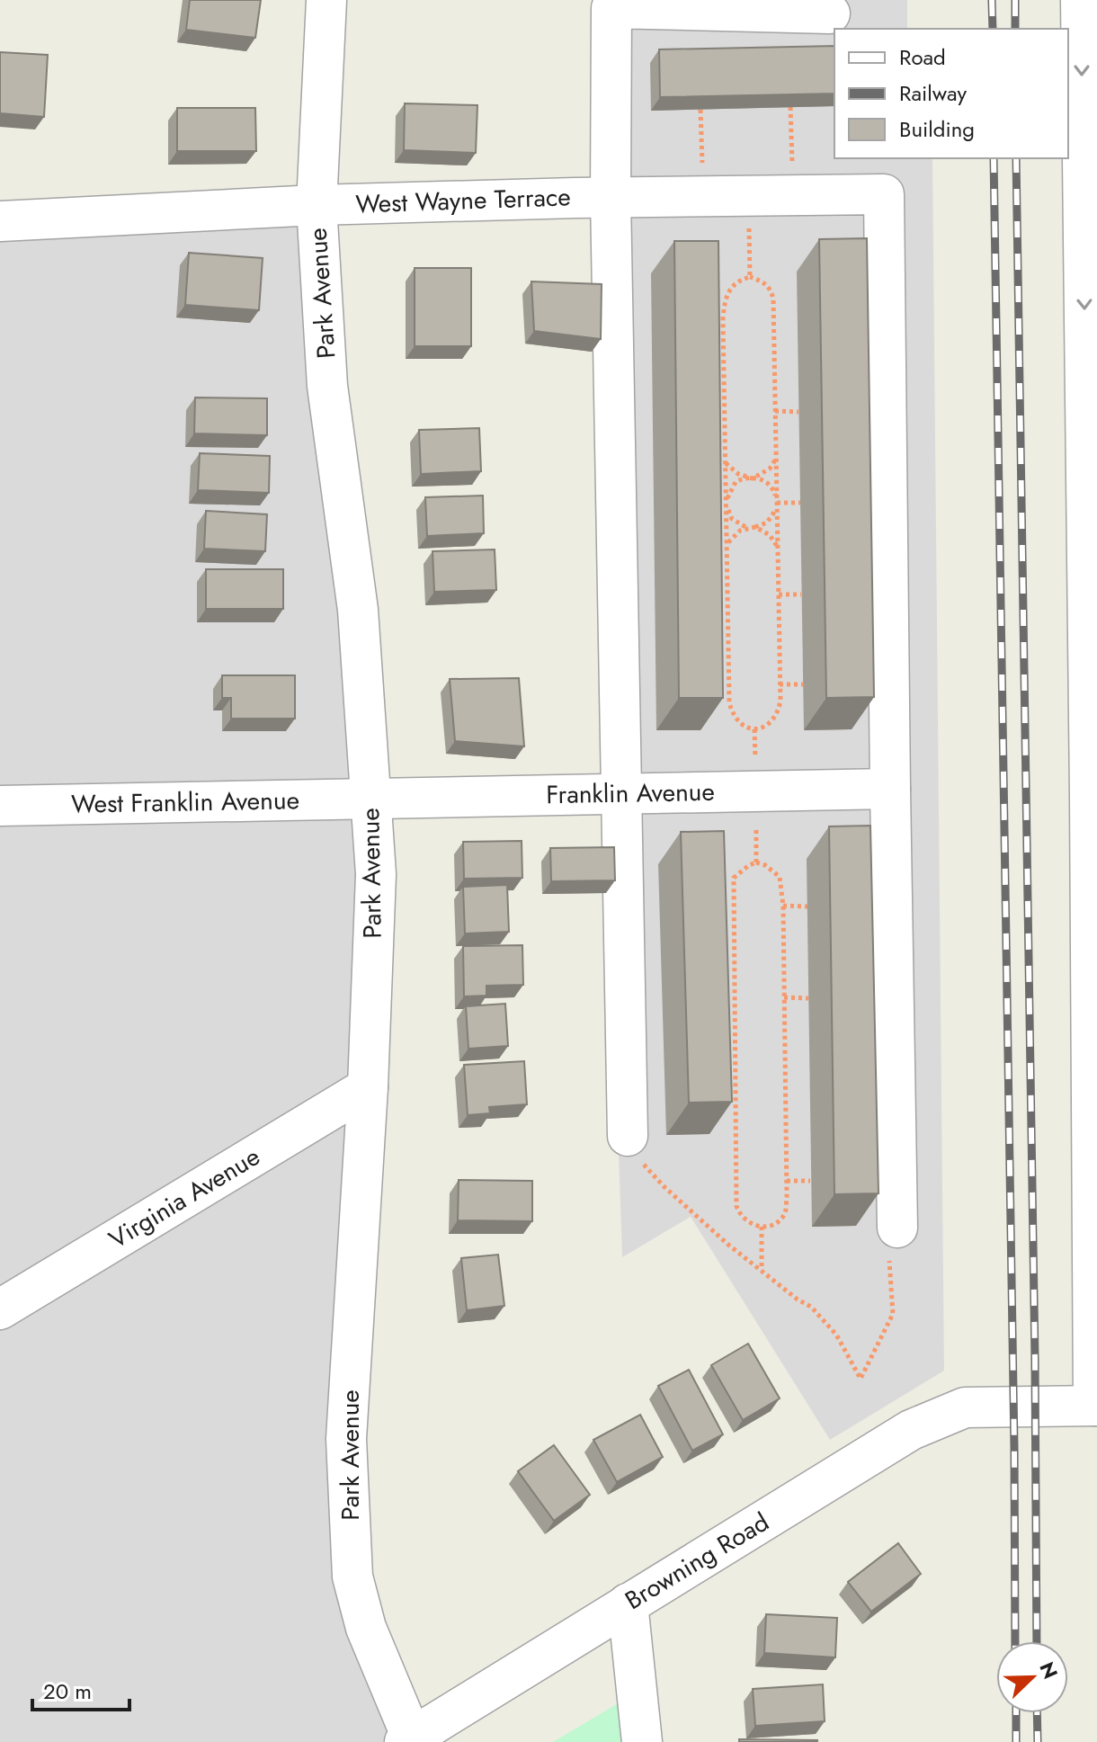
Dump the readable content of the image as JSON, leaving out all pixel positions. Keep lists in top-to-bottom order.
{
  "streets": {
    "street": [
      "West Wayne Terrace",
      "Park Avenue",
      "Franklin Avenue",
      "West Franklin Avenue",
      "Virginia Avenue",
      "Browning Road"
    ]
  },
  "crossings": [
    ["West Wayne Terrace", "Park Avenue"],
    ["West Wayne Terrace", "Franklin Avenue"],
    ["Park Avenue", "Franklin Avenue"],
    ["Park Avenue", "West Franklin Avenue"],
    ["Park Avenue", "Virginia Avenue"],
    ["Park Avenue", "Browning Road"],
    ["Franklin Avenue", "West Franklin Avenue"]
  ],
  "legend": ["Road", "Railway", "Building"],
  "scale_bar": "20 m",
  "north": "top right"
}
